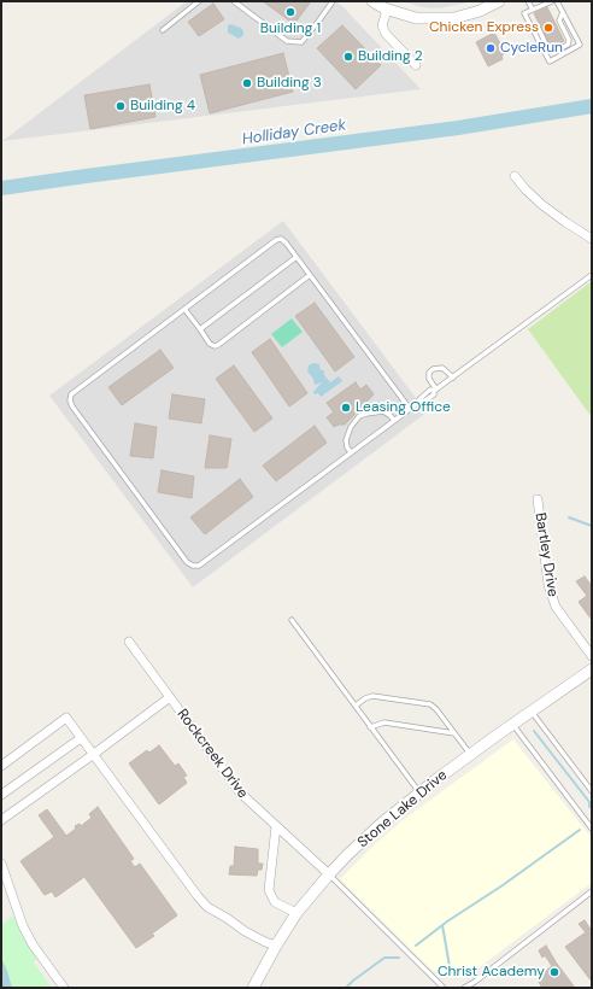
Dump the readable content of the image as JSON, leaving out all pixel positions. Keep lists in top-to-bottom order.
{
  "streets": {
    "street": ["Bartley Drive", "Rockcreek Drive", "Stone Lake Drive"]
  },
  "crossings": [
    ["Rockcreek Drive", "Stone Lake Drive"]
  ],
  "water": ["Holliday Creek"],
  "places": [
    "Building 1",
    "Chicken Express",
    "CycleRun",
    "Building 2",
    "Building 3",
    "Building 4",
    "Leasing Office",
    "Christ Academy"
  ]
}
